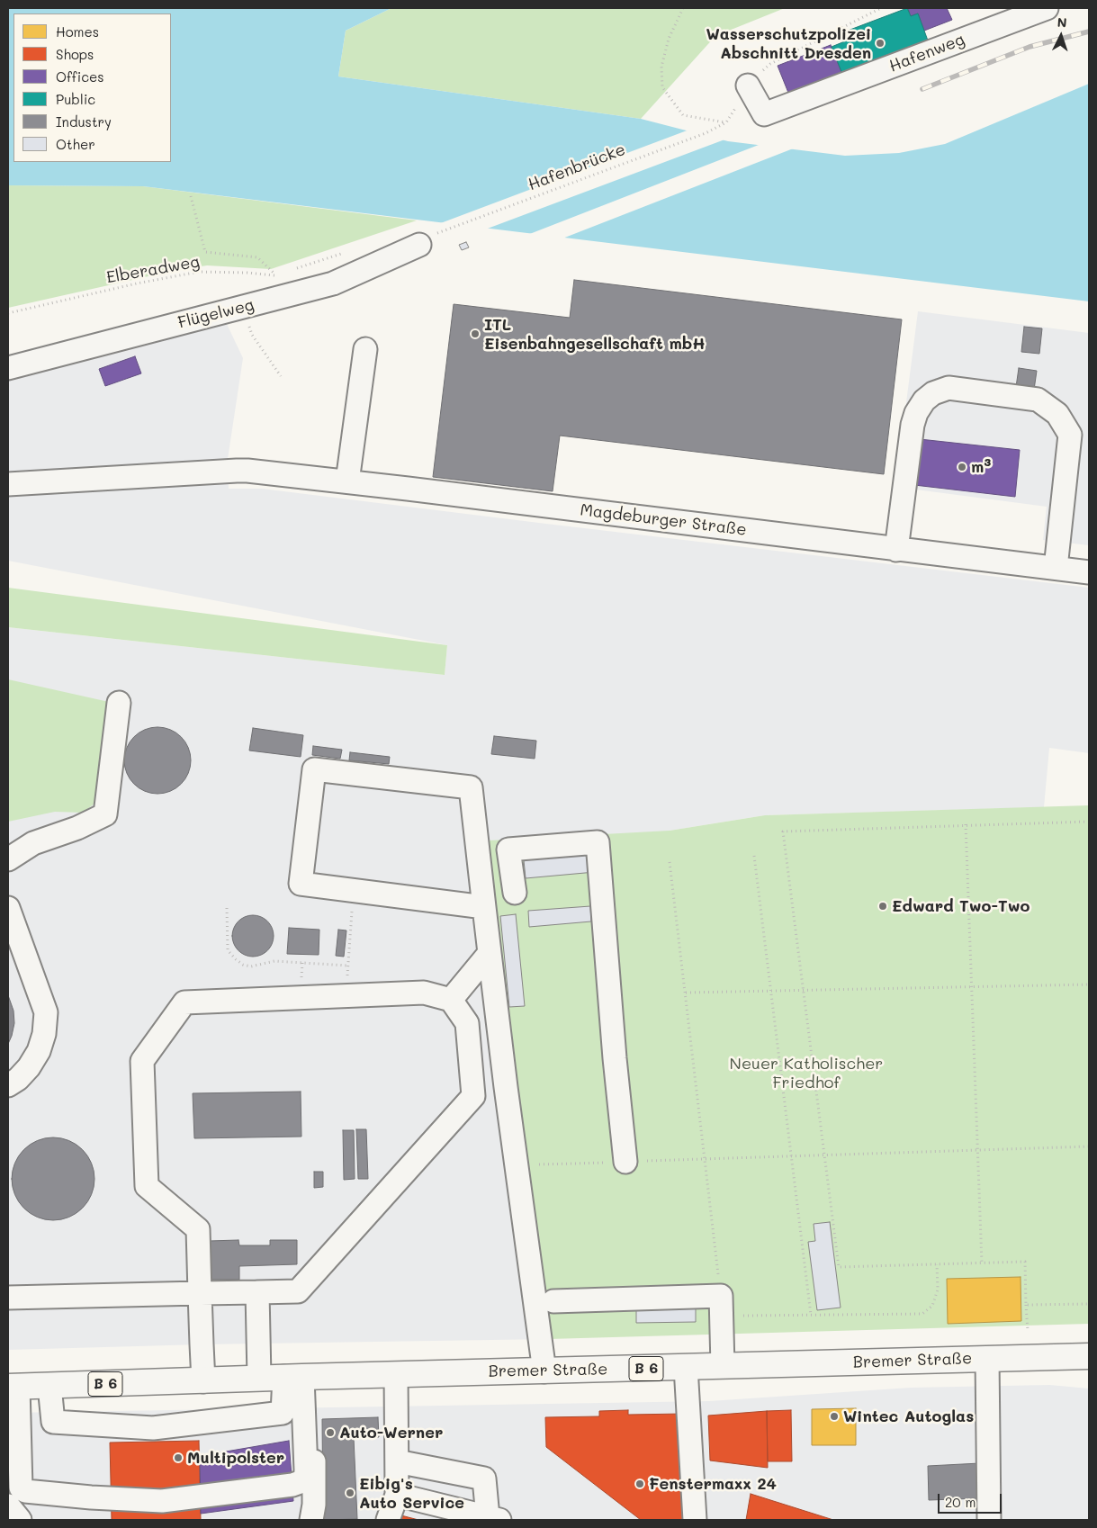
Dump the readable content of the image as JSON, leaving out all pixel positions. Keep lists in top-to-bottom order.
{
  "streets": {
    "main road": ["Bremer Straße", "B 6"],
    "street": ["Hafenweg", "Flügelweg", "Magdeburger Straße"],
    "path": ["Hafenbrücke", "Elberadweg"]
  },
  "crossings": [
    ["Hafenbrücke", "Flügelweg"]
  ],
  "parks": ["Neuer Katholischer Friedhof"],
  "places": [
    "Wasserschutzpolizei Abschnitt Dresden",
    "ITL Eisenbahngesellschaft mbH",
    "m³",
    "Edward Two-Two",
    "Wintec Autoglas",
    "Auto-Werner",
    "Multipolster",
    "Fenstermaxx 24",
    "Eibig's Auto Service"
  ],
  "legend": [
    "Homes",
    "Shops",
    "Offices",
    "Public",
    "Industry",
    "Other"
  ],
  "scale_bar": "20 m",
  "north": "top"
}
